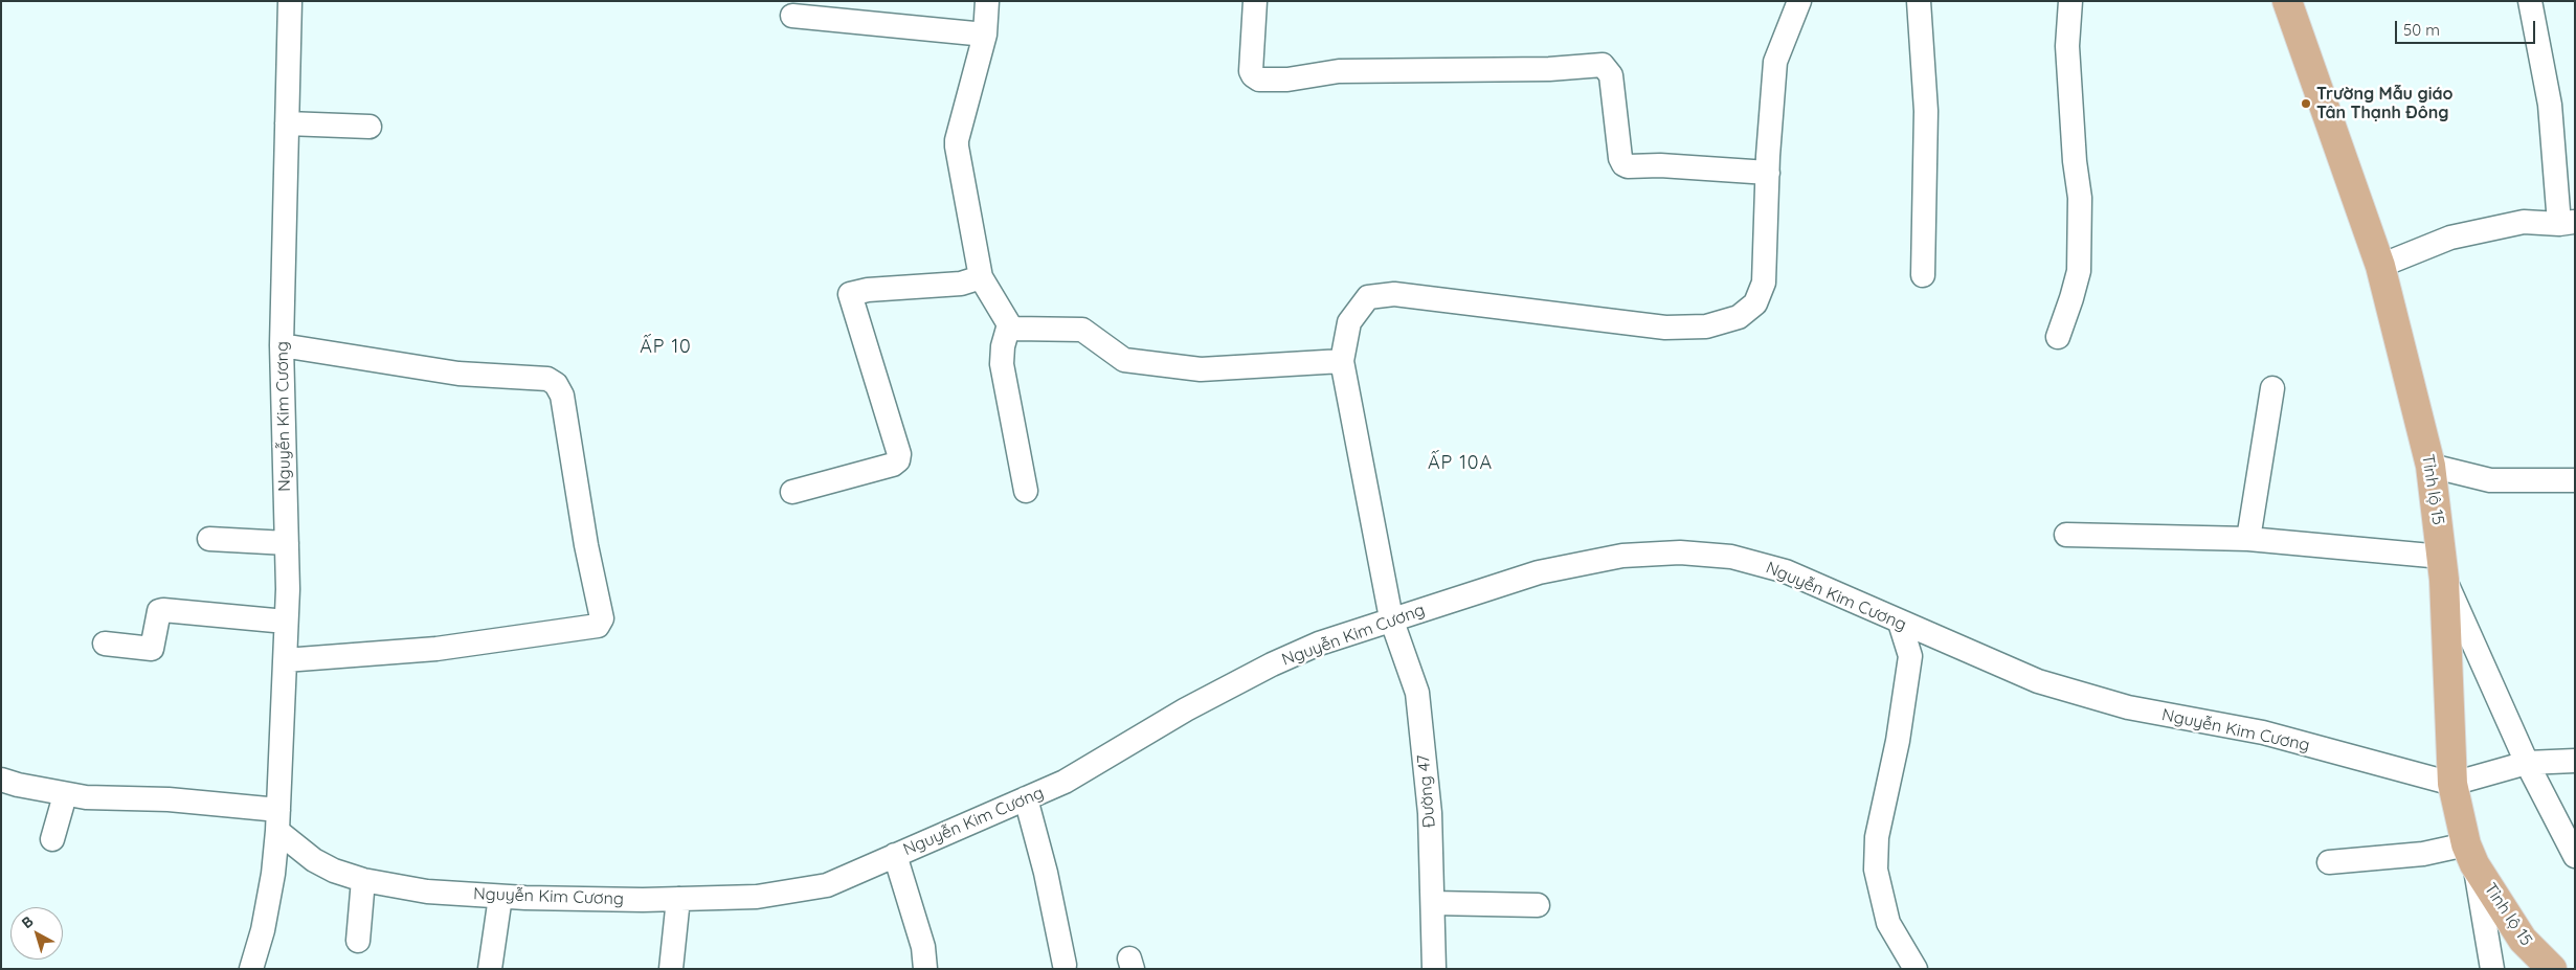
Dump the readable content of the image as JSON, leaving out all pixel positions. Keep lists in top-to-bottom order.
{
  "streets": {
    "main road": ["Tỉnh lộ 15"],
    "street": ["Nguyễn Kim Cương", "Đường 47"]
  },
  "crossings": [
    ["Nguyễn Kim Cương", "Tỉnh lộ 15"],
    ["Nguyễn Kim Cương", "Đường 47"]
  ],
  "districts": ["ẤP 10", "ẤP 10A"],
  "places": ["Trường Mẫu giáo Tân Thạnh Đông"],
  "scale_bar": "50 m",
  "north": "top left"
}
